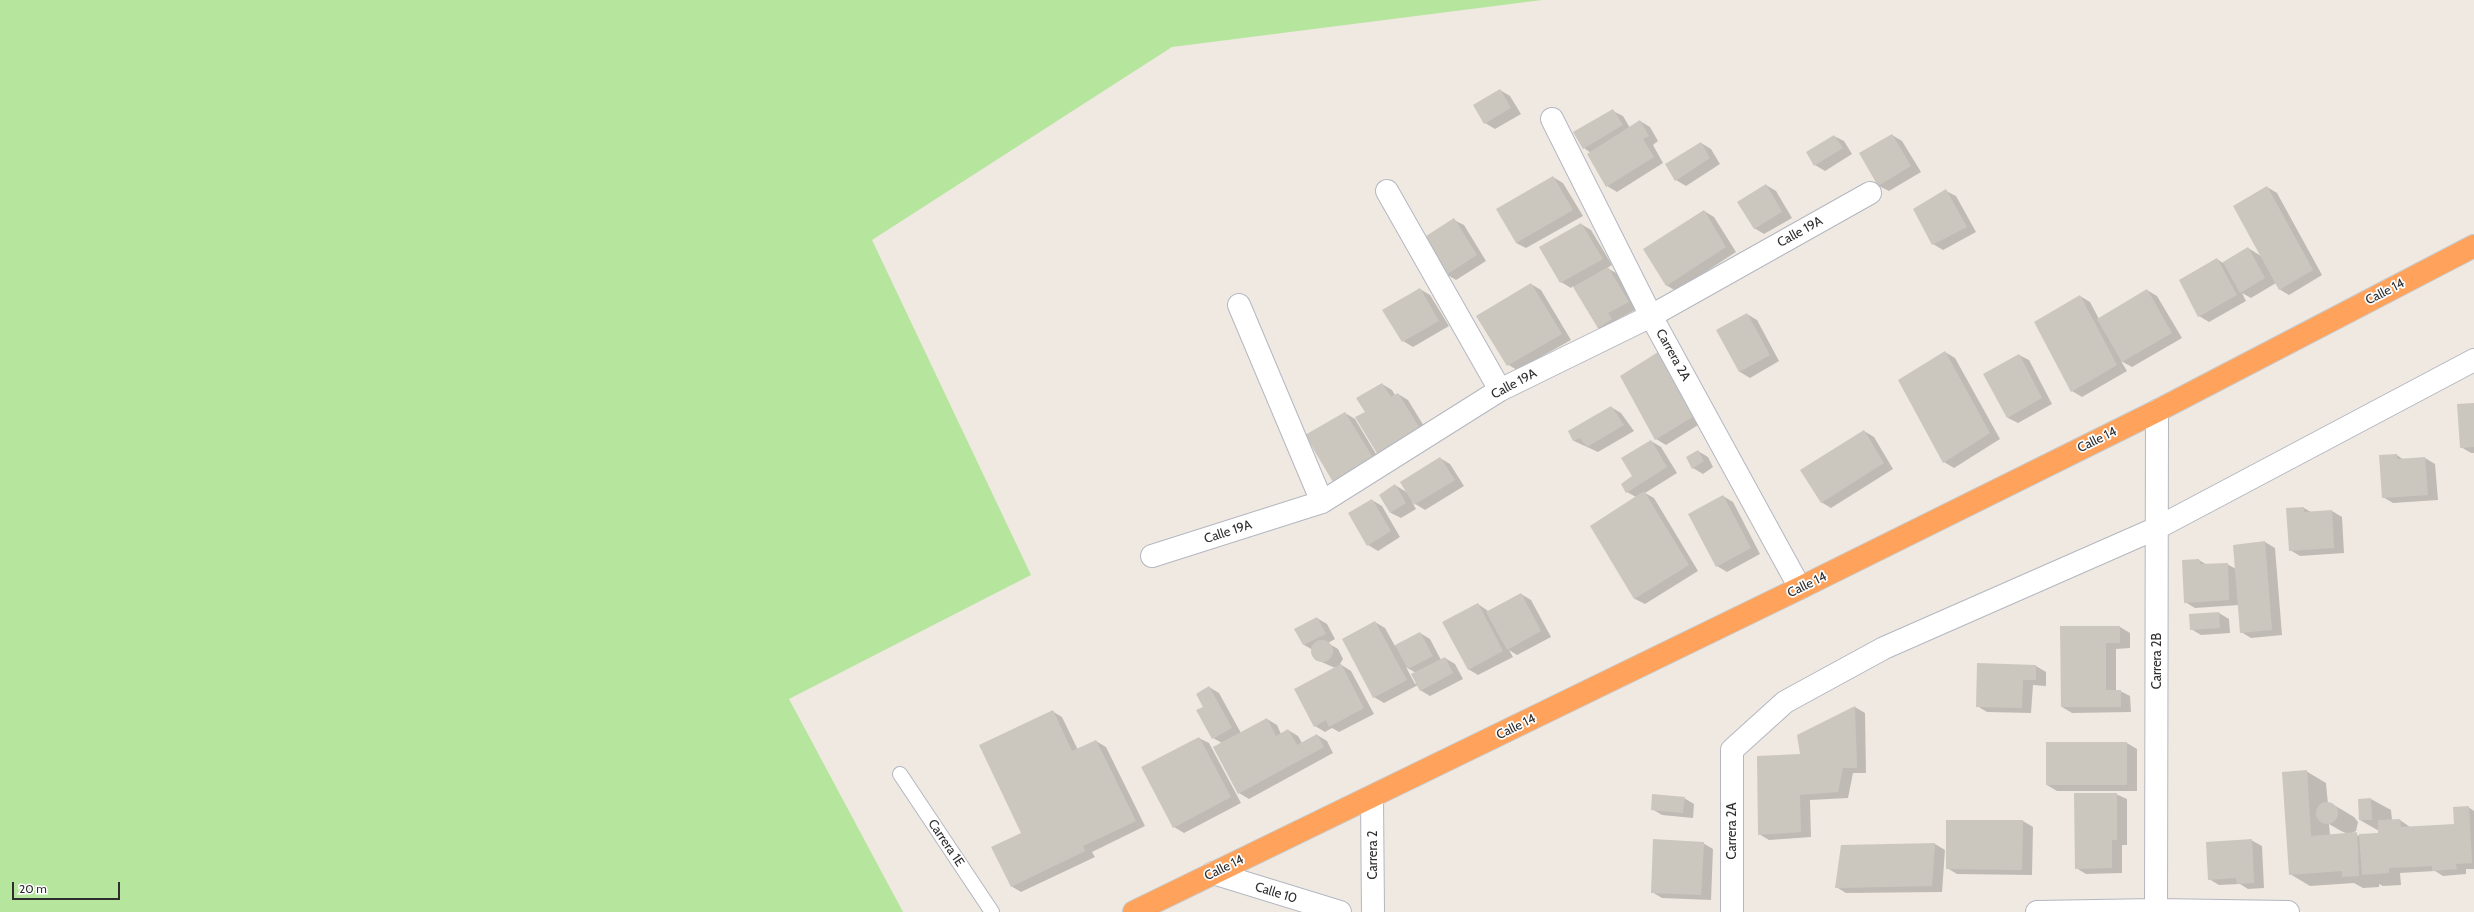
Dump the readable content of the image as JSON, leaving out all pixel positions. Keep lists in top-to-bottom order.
{
  "streets": {
    "highway": ["Calle 14"],
    "street": [
      "Calle 19A",
      "Carrera 2A",
      "Carrera 2B",
      "Carrera 2",
      "Calle 10"
    ],
    "lane": ["Carrera 1E"]
  },
  "crossings": [
    ["Calle 19A", "Carrera 2A"],
    ["Calle 14", "Carrera 2A"],
    ["Calle 14", "Carrera 2B"],
    ["Calle 14", "Carrera 2"],
    ["Calle 14", "Calle 10"],
    ["Carrera 2A", "Carrera 2B"]
  ],
  "scale_bar": "20 m"
}
